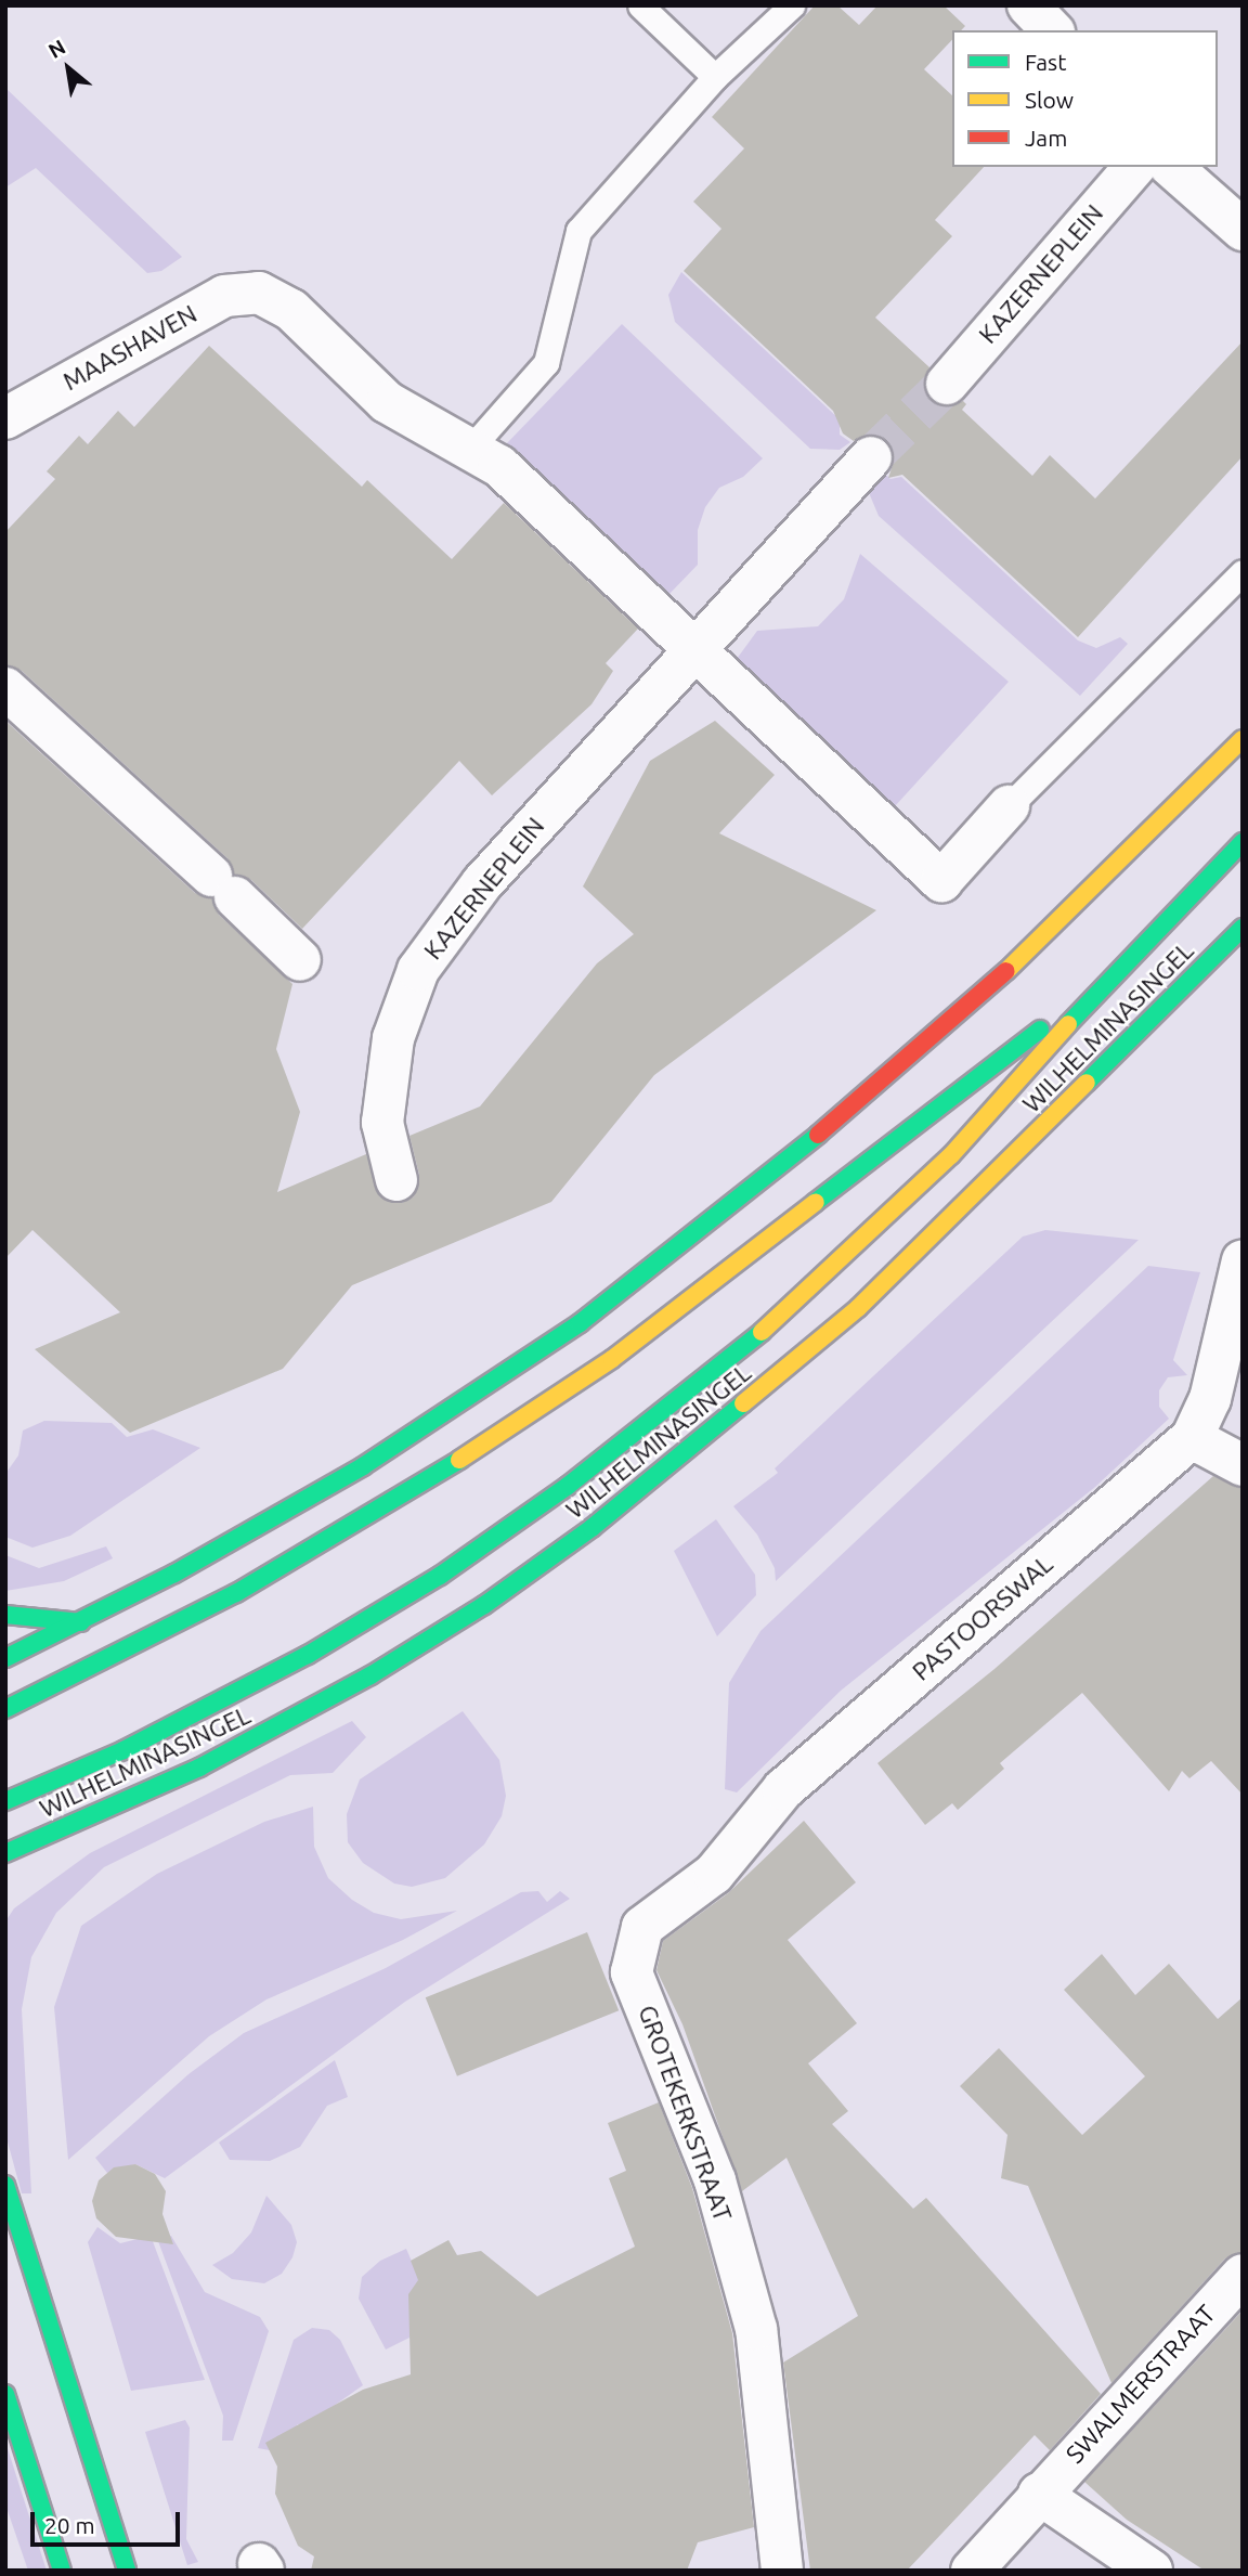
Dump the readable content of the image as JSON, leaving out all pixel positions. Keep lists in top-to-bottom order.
{
  "streets": {
    "main road": ["WILHELMINASINGEL"],
    "street": [
      "KAZERNEPLEIN",
      "MAASHAVEN",
      "PASTOORSWAL",
      "GROTEKERKSTRAAT",
      "SWALMERSTRAAT"
    ]
  },
  "crossings": [
    ["PASTOORSWAL", "GROTEKERKSTRAAT"]
  ],
  "legend": ["Fast", "Slow", "Jam"],
  "scale_bar": "20 m",
  "north": "top left"
}
